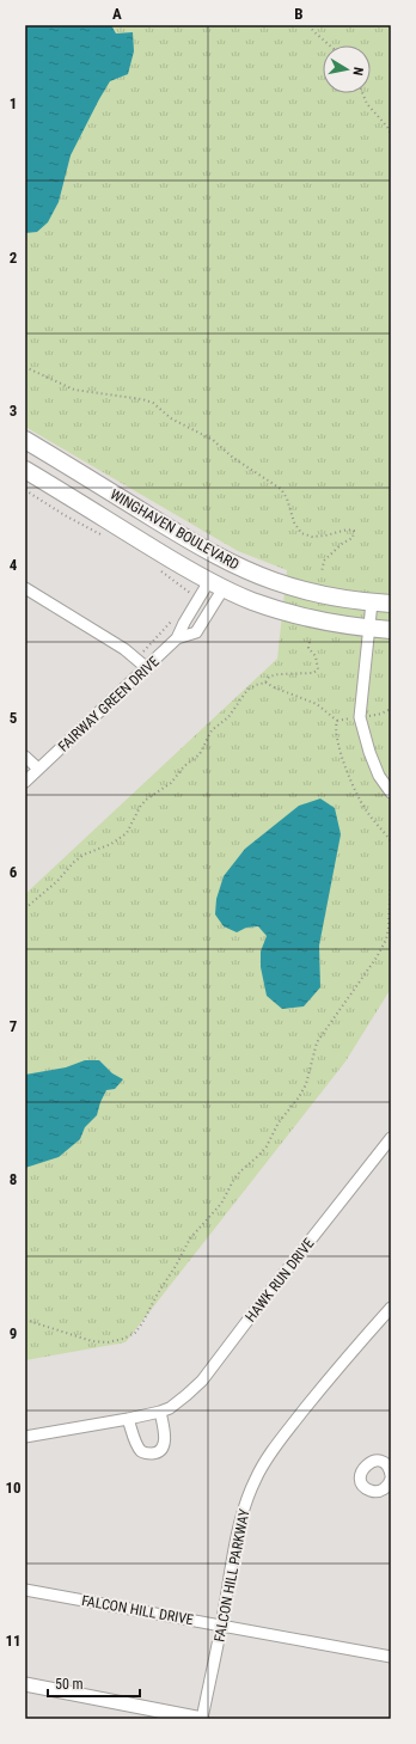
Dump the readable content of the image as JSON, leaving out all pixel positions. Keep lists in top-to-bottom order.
{
  "streets": {
    "main road": ["WINGHAVEN BOULEVARD"],
    "street": [
      "FAIRWAY GREEN DRIVE",
      "HAWK RUN DRIVE",
      "FALCON HILL PARKWAY",
      "FALCON HILL DRIVE"
    ]
  },
  "crossings": [
    ["WINGHAVEN BOULEVARD", "FAIRWAY GREEN DRIVE"],
    ["FALCON HILL PARKWAY", "FALCON HILL DRIVE"]
  ],
  "scale_bar": "50 m",
  "north": "right",
  "grid": {
    "columns": ["A", "B"],
    "rows": [
      "1",
      "2",
      "3",
      "4",
      "5",
      "6",
      "7",
      "8",
      "9",
      "10",
      "11"
    ]
  }
}
